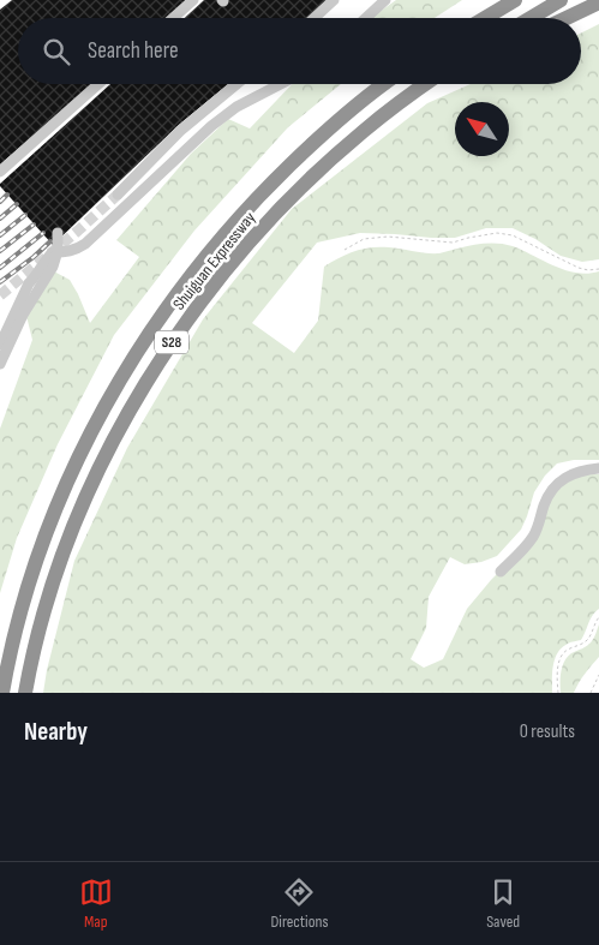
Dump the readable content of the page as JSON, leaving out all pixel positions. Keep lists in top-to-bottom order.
{
  "streets": {
    "highway": ["Shuiguan Expressway", "S28"]
  },
  "north": "top left",
  "page": {
    "search": "Search here",
    "heading": ["Nearby", "0 results"],
    "nav": ["Map", "Directions", "Saved"]
  }
}
